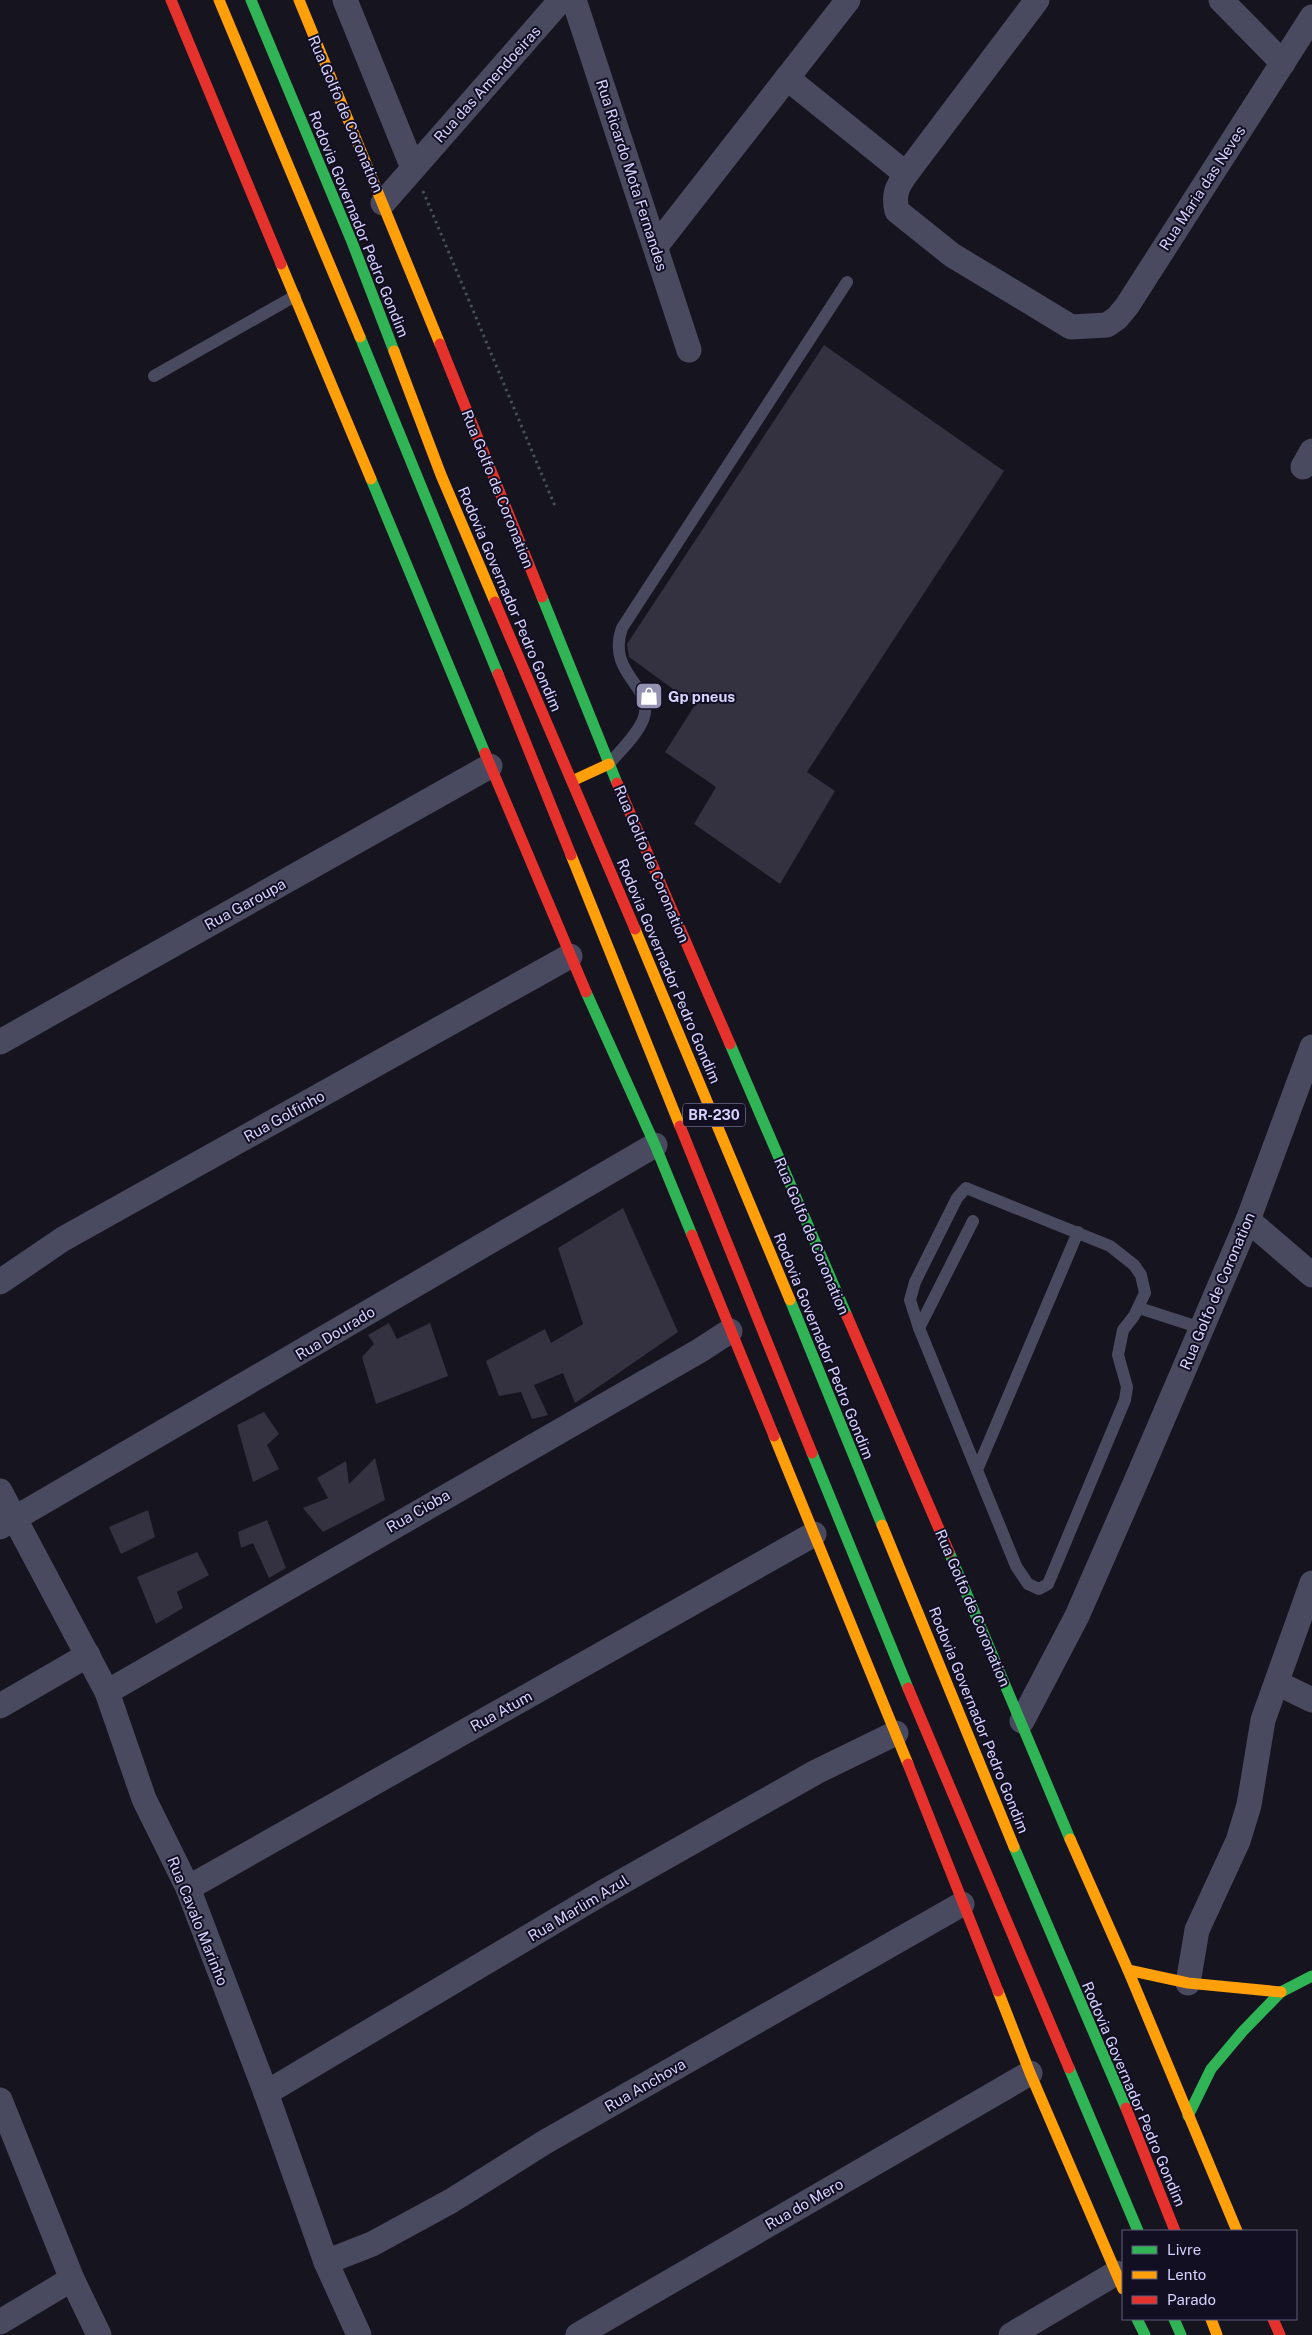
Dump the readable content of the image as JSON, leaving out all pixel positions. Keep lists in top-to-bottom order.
{
  "streets": {
    "main road": ["Rua Golfo de Coronation", "Rodovia Governador Pedro Gondim", "BR-230"],
    "street": [
      "Rua das Amendoeiras",
      "Rua Ricardo Mota Fernandes",
      "Rua Maria das Neves",
      "Rua Garoupa",
      "Rua Golfinho",
      "Rua Dourado",
      "Rua Cioba",
      "Rua Atum",
      "Rua Marlim Azul",
      "Rua Cavalo Marinho",
      "Rua Anchova",
      "Rua do Mero"
    ]
  },
  "crossings": [
    ["Rua das Amendoeiras", "Rua Golfo de Coronation"],
    ["Rua Dourado", "Rua Cavalo Marinho"],
    ["Rua Cioba", "Rua Cavalo Marinho"],
    ["Rua Atum", "Rua Cavalo Marinho"],
    ["Rua Marlim Azul", "Rua Cavalo Marinho"],
    ["Rua Cavalo Marinho", "Rua Anchova"]
  ],
  "places": {
    "shop": ["Gp pneus"]
  },
  "legend": ["Livre", "Lento", "Parado"]
}
